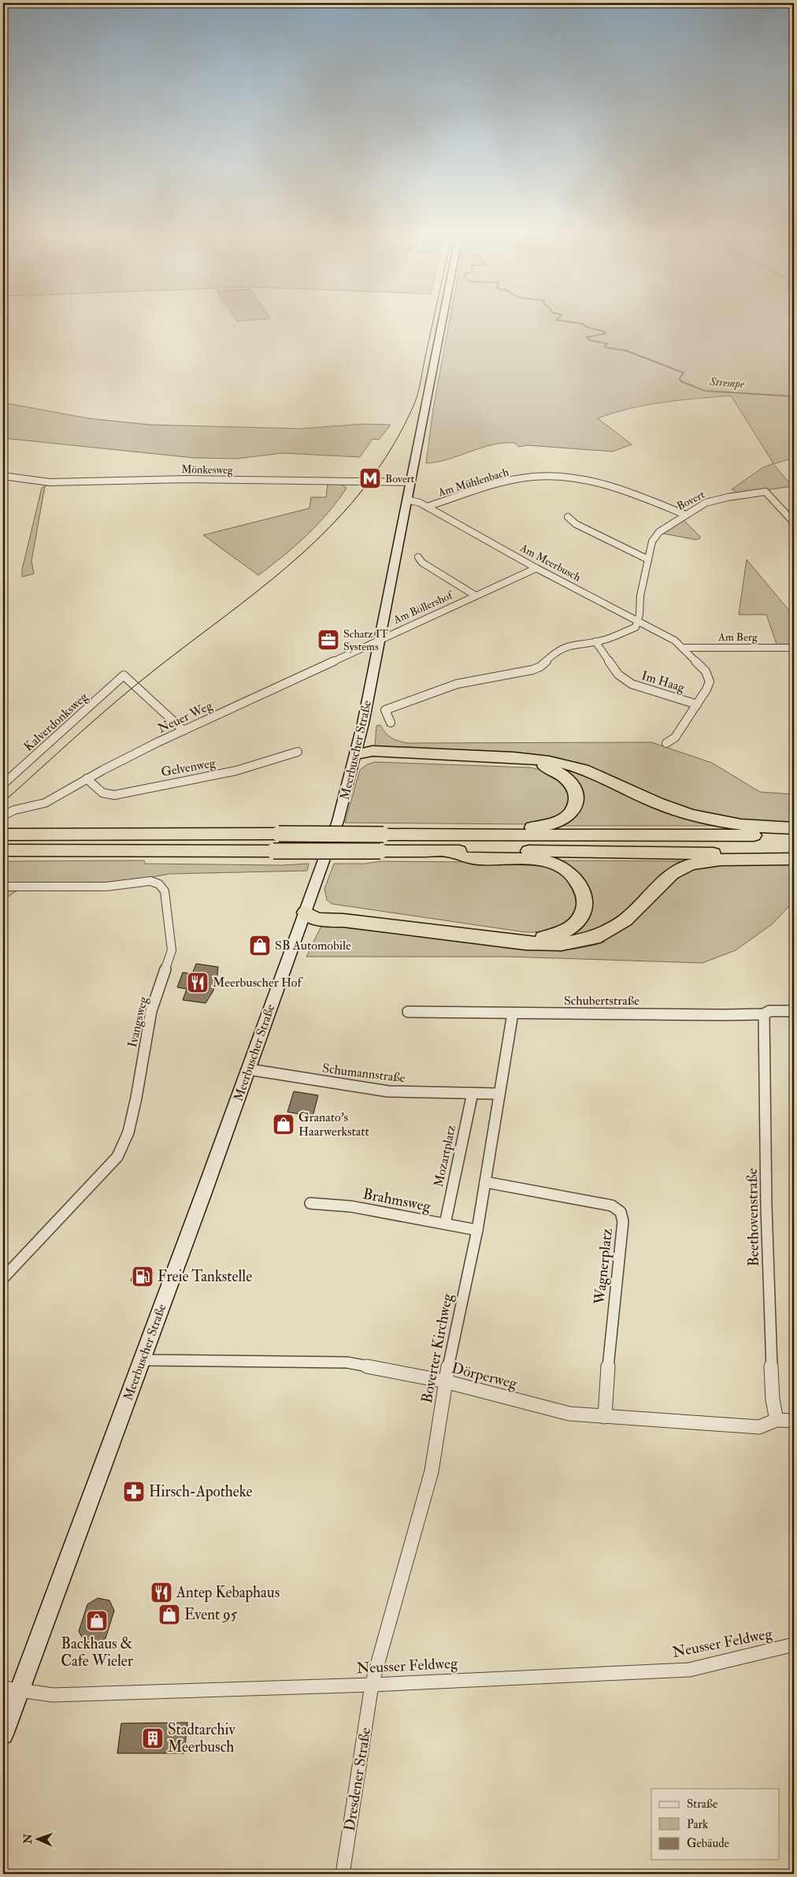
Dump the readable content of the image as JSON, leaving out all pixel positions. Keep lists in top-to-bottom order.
{
  "streets": {
    "main road": ["Meerbuscher Straße"],
    "street": [
      "Mönkesweg",
      "Am Mühlenbach",
      "Bovert",
      "Am Meerbusch",
      "Am Böllershof",
      "Am Berg",
      "Im Haag",
      "Neuer Weg",
      "Kalverdonksweg",
      "Gelvenweg",
      "Schubertstraße",
      "Ivangsweg",
      "Schumannstraße",
      "Mozartplatz",
      "Brahmsweg",
      "Beethovenstraße",
      "Wagnerplatz",
      "Boverter Kirchweg",
      "Dörperweg",
      "Neusser Feldweg",
      "Dresdener Straße"
    ]
  },
  "crossings": [
    ["Mönkesweg", "Meerbuscher Straße"],
    ["Am Mühlenbach", "Bovert"],
    ["Am Mühlenbach", "Am Meerbusch"],
    ["Bovert", "Am Meerbusch"],
    ["Am Meerbusch", "Am Böllershof"],
    ["Am Meerbusch", "Am Berg"],
    ["Am Meerbusch", "Im Haag"],
    ["Am Meerbusch", "Meerbuscher Straße"],
    ["Am Böllershof", "Neuer Weg"],
    ["Am Böllershof", "Meerbuscher Straße"],
    ["Neuer Weg", "Kalverdonksweg"],
    ["Neuer Weg", "Meerbuscher Straße"],
    ["Neuer Weg", "Gelvenweg"],
    ["Meerbuscher Straße", "Schumannstraße"],
    ["Meerbuscher Straße", "Dörperweg"],
    ["Meerbuscher Straße", "Neusser Feldweg"],
    ["Schubertstraße", "Beethovenstraße"],
    ["Schubertstraße", "Boverter Kirchweg"],
    ["Schumannstraße", "Mozartplatz"],
    ["Schumannstraße", "Boverter Kirchweg"],
    ["Mozartplatz", "Brahmsweg"],
    ["Brahmsweg", "Boverter Kirchweg"],
    ["Beethovenstraße", "Dörperweg"],
    ["Wagnerplatz", "Boverter Kirchweg"],
    ["Wagnerplatz", "Dörperweg"],
    ["Boverter Kirchweg", "Dörperweg"],
    ["Boverter Kirchweg", "Neusser Feldweg"],
    ["Boverter Kirchweg", "Dresdener Straße"],
    ["Neusser Feldweg", "Dresdener Straße"]
  ],
  "water": ["Strempe"],
  "places": {
    "metro station": ["Bovert"],
    "office": ["Schatz IT Systems"],
    "shop": [
      "SB Automobile",
      "Granato's Haarwerkstatt",
      "Event 95",
      "Backhaus & Cafe Wieler"
    ],
    "restaurant": ["Meerbuscher Hof", "Antep Kebaphaus"],
    "fuel station": ["Freie Tankstelle"],
    "pharmacy": ["Hirsch-Apotheke"],
    "building": ["Stadtarchiv Meerbusch"]
  },
  "legend": ["Straße", "Park", "Gebäude"],
  "north": "left"
}
